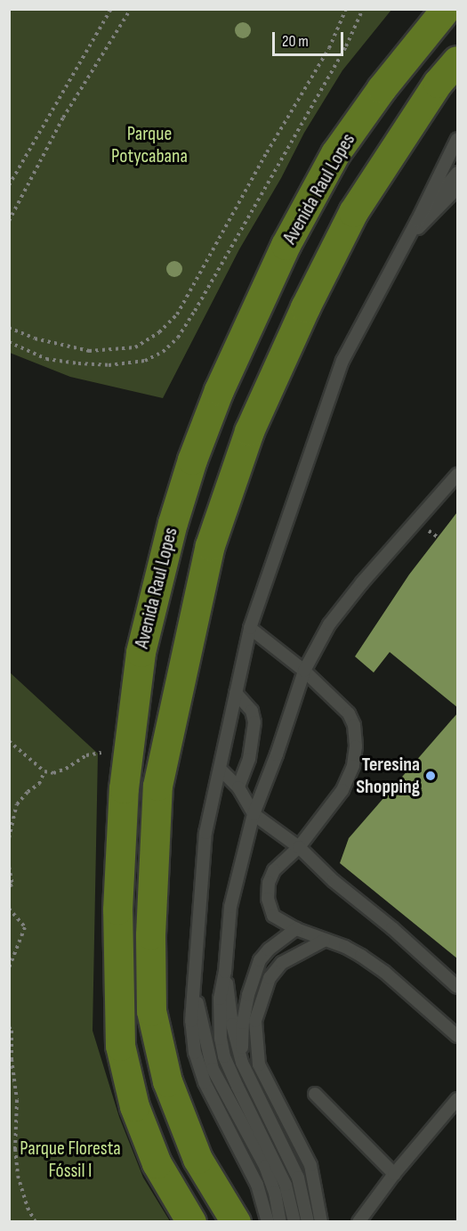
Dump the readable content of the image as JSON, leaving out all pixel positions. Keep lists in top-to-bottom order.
{
  "streets": {
    "main road": ["Avenida Raul Lopes"]
  },
  "parks": ["Parque Potycabana", "Parque Floresta Fóssil I"],
  "places": ["Teresina Shopping"],
  "scale_bar": "20 m"
}
